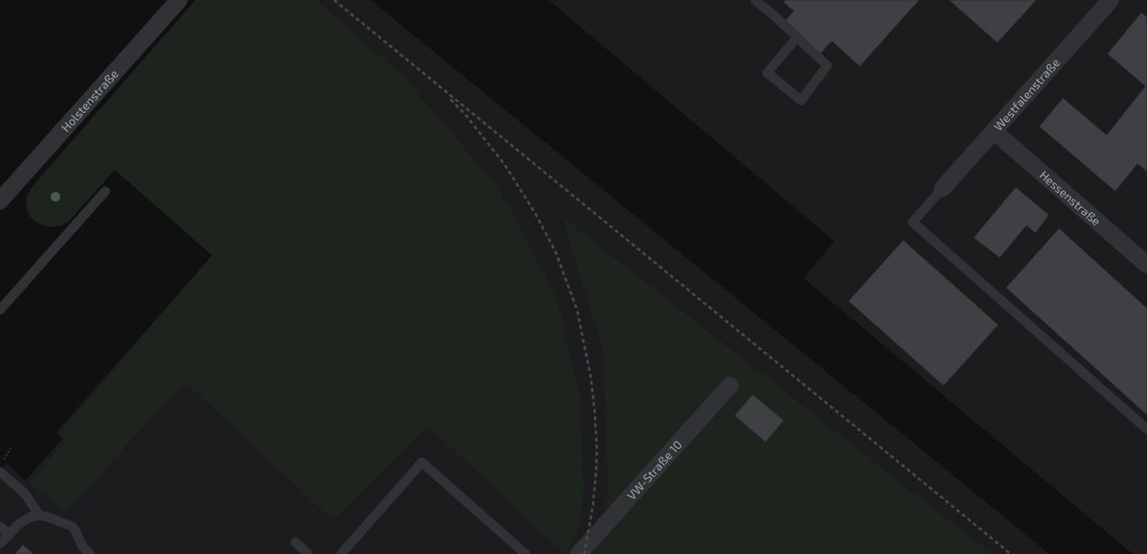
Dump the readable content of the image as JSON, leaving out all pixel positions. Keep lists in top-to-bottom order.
{
  "streets": {
    "street": [
      "Westfalenstraße",
      "Holstenstraße",
      "Hessenstraße",
      "VW-Straße 10"
    ]
  },
  "crossings": [
    ["Westfalenstraße", "Hessenstraße"]
  ]
}
